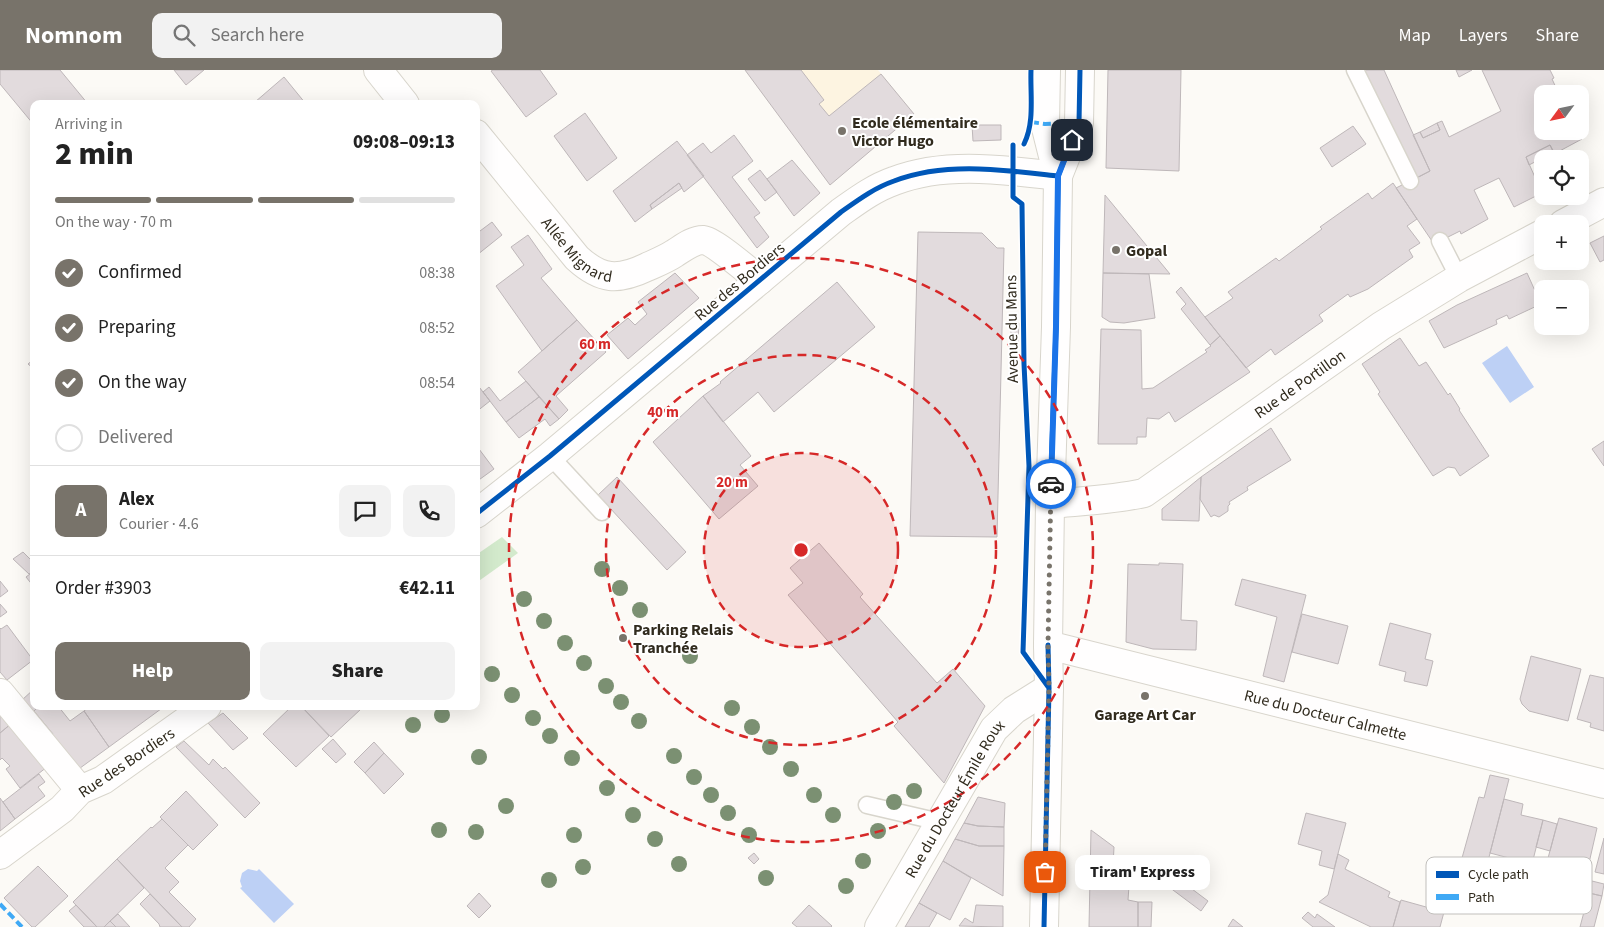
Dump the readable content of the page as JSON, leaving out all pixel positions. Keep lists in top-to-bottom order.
{
  "streets": {
    "street": [
      "Allée Mignard",
      "Rue des Bordiers",
      "Rue de Portillon",
      "Rue du Docteur Calmette",
      "Rue du Docteur Émile Roux"
    ],
    "cycle path": ["Avenue du Mans"]
  },
  "crossings": [
    ["Allée Mignard", "Rue des Bordiers"]
  ],
  "places": [
    "Ecole élémentaire Victor Hugo",
    "Gopal",
    "Parking Relais Tranchée",
    "Garage Art Car",
    "Tiram' Express"
  ],
  "legend": ["Cycle path", "Path"],
  "north": "bottom left",
  "page": {
    "header": "Nomnom",
    "search": "Search here",
    "nav": ["Map", "Layers", "Share"],
    "map_buttons": ["+", "−"],
    "heading": ["2 min", "Arriving in", "09:08–09:13"],
    "panel": [
      "Alex",
      "Courier · 4.6",
      "Order #3903",
      "€42.11"
    ],
    "bar": "On the way · 70 m",
    "list": [
      ["Confirmed", "08:38"],
      ["Preparing", "08:52"],
      ["On the way", "08:54"],
      "Delivered"
    ],
    "round": "A",
    "buttons": ["Help", "Share"],
    "bubble": "Tiram' Express"
  },
  "rings": ["60 m", "40 m", "20 m"]
}
